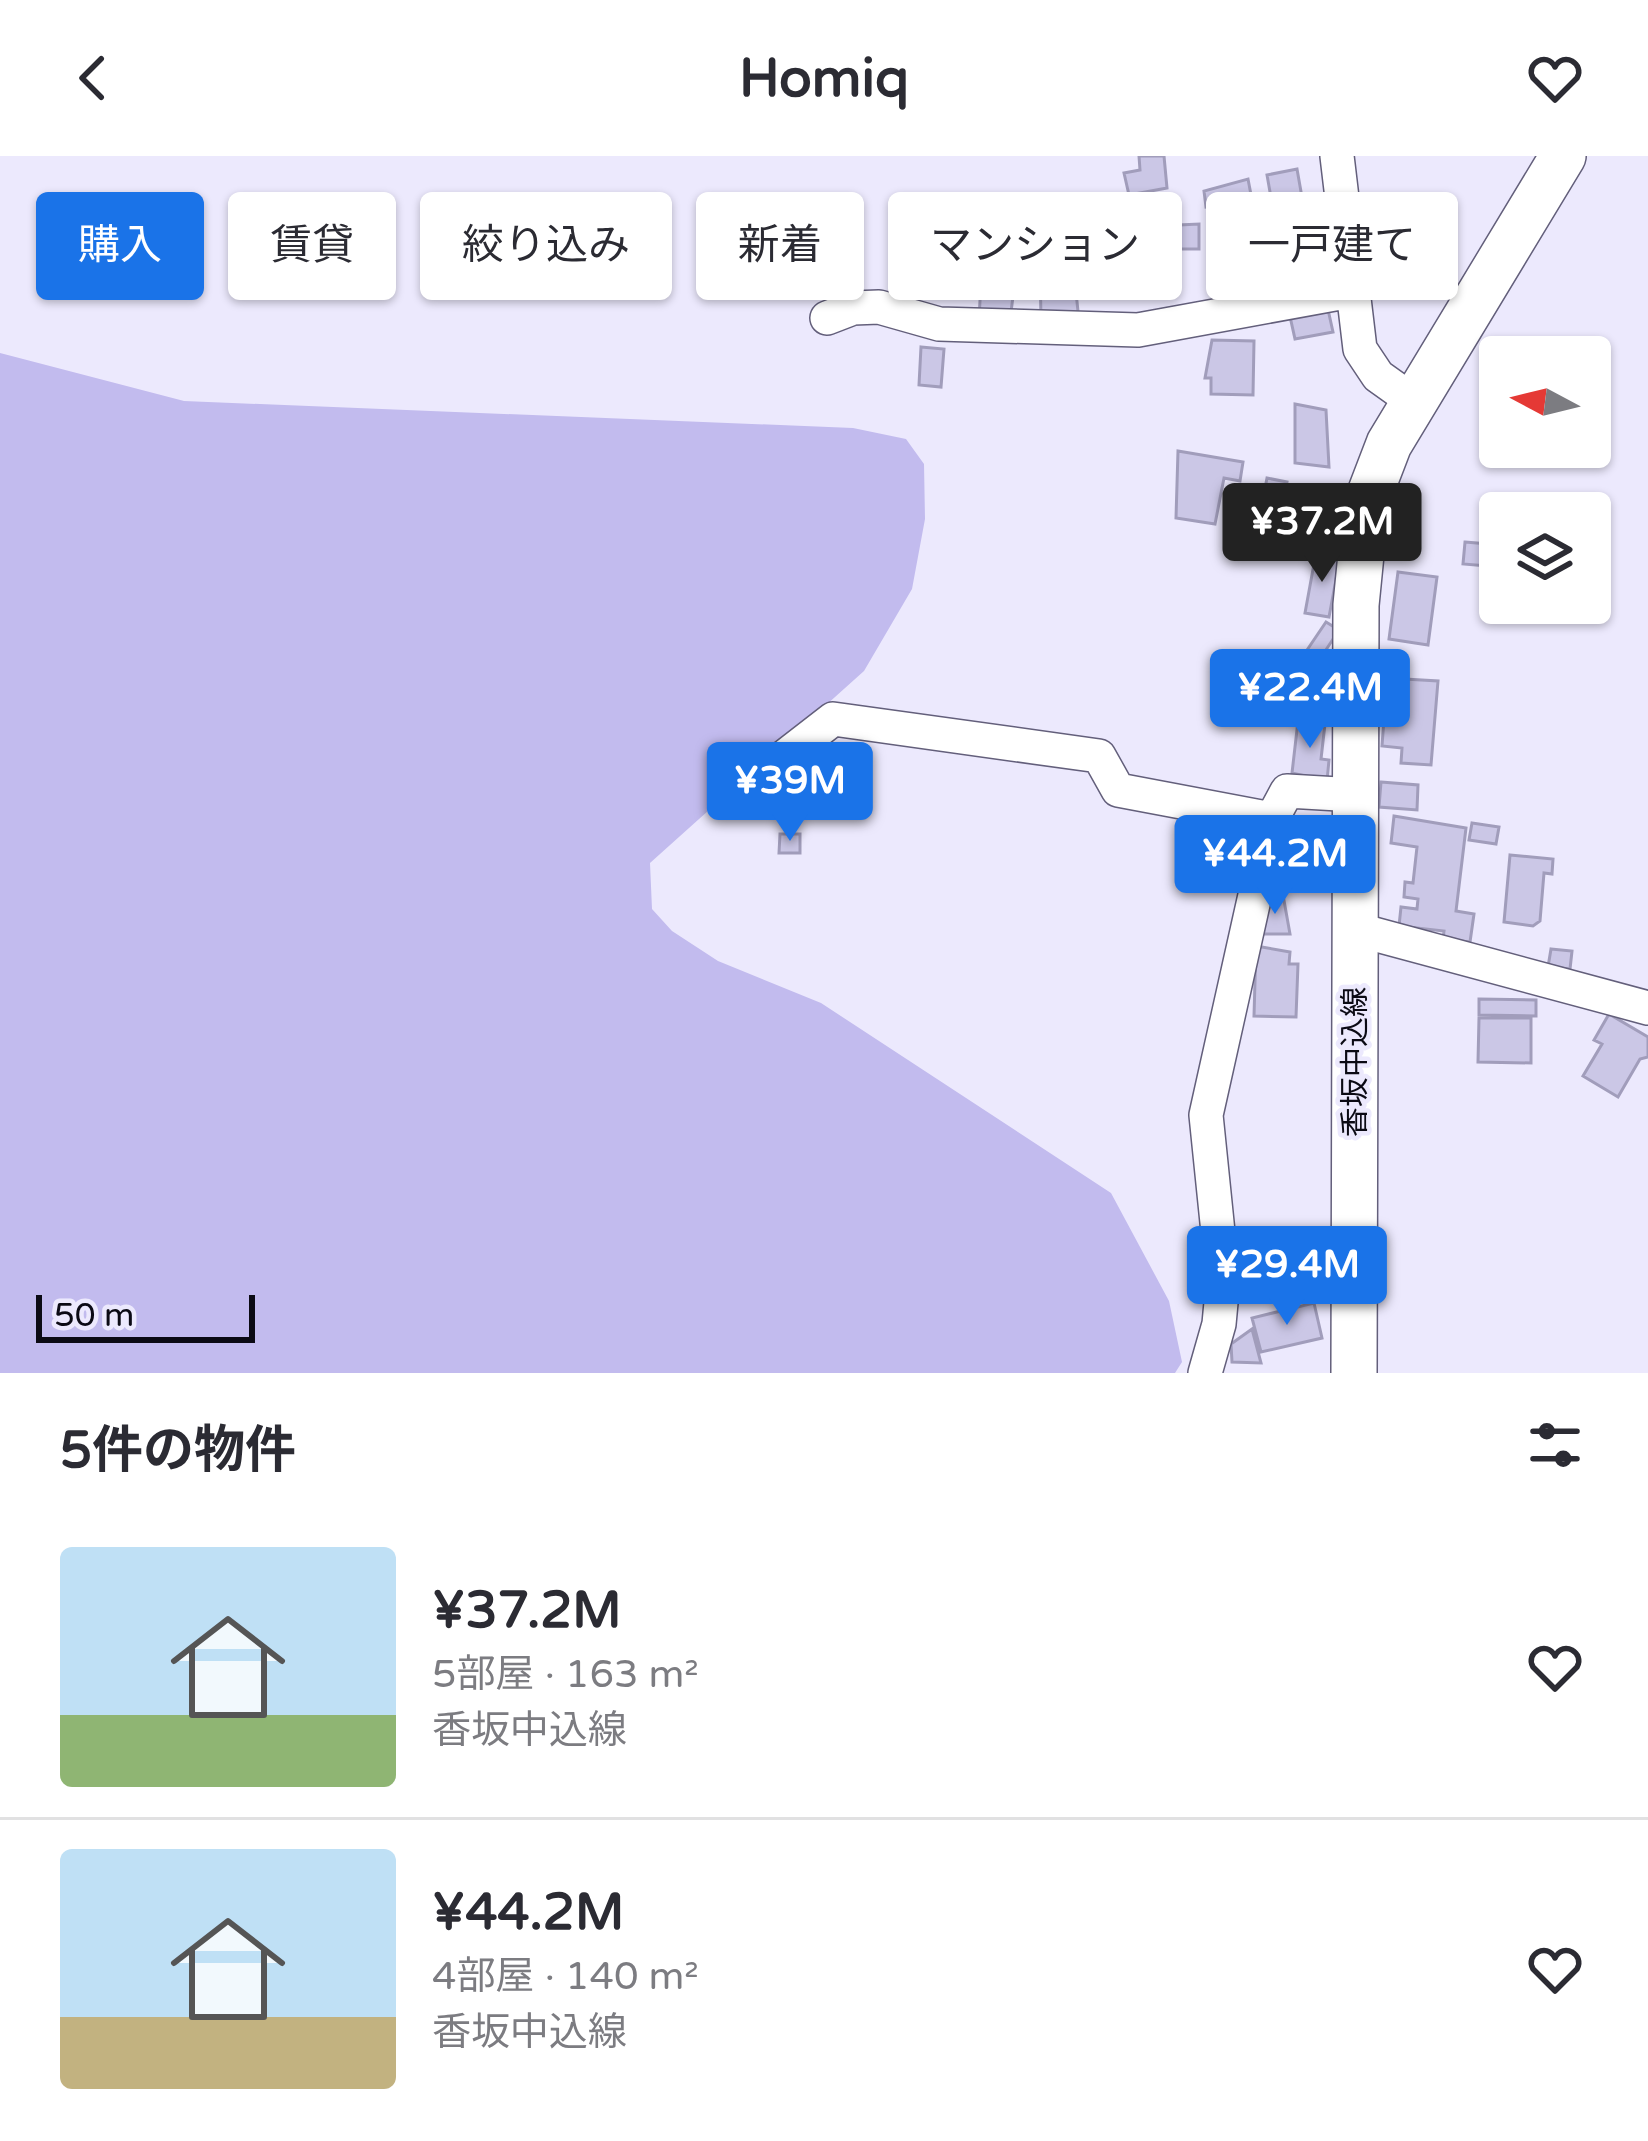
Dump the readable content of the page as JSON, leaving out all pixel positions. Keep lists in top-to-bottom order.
{
  "streets": {
    "main road": ["香坂中込線"]
  },
  "scale_bar": "50 m",
  "north": "left",
  "page": {
    "header": "Homiq",
    "chip": [
      "購入",
      "賃貸",
      "絞り込み",
      "新着",
      "マンション",
      "一戸建て"
    ],
    "price": [
      "¥37.2M",
      "¥22.4M",
      "¥39M",
      "¥44.2M",
      "¥29.4M"
    ],
    "scale": "50 m",
    "heading": "5件の物件",
    "list": [
      {
        "name": "¥37.2M",
        "note": "5部屋 · 163 m² · 香坂中込線"
      },
      {
        "name": "¥44.2M",
        "note": "4部屋 · 140 m² · 香坂中込線"
      }
    ]
  }
}
